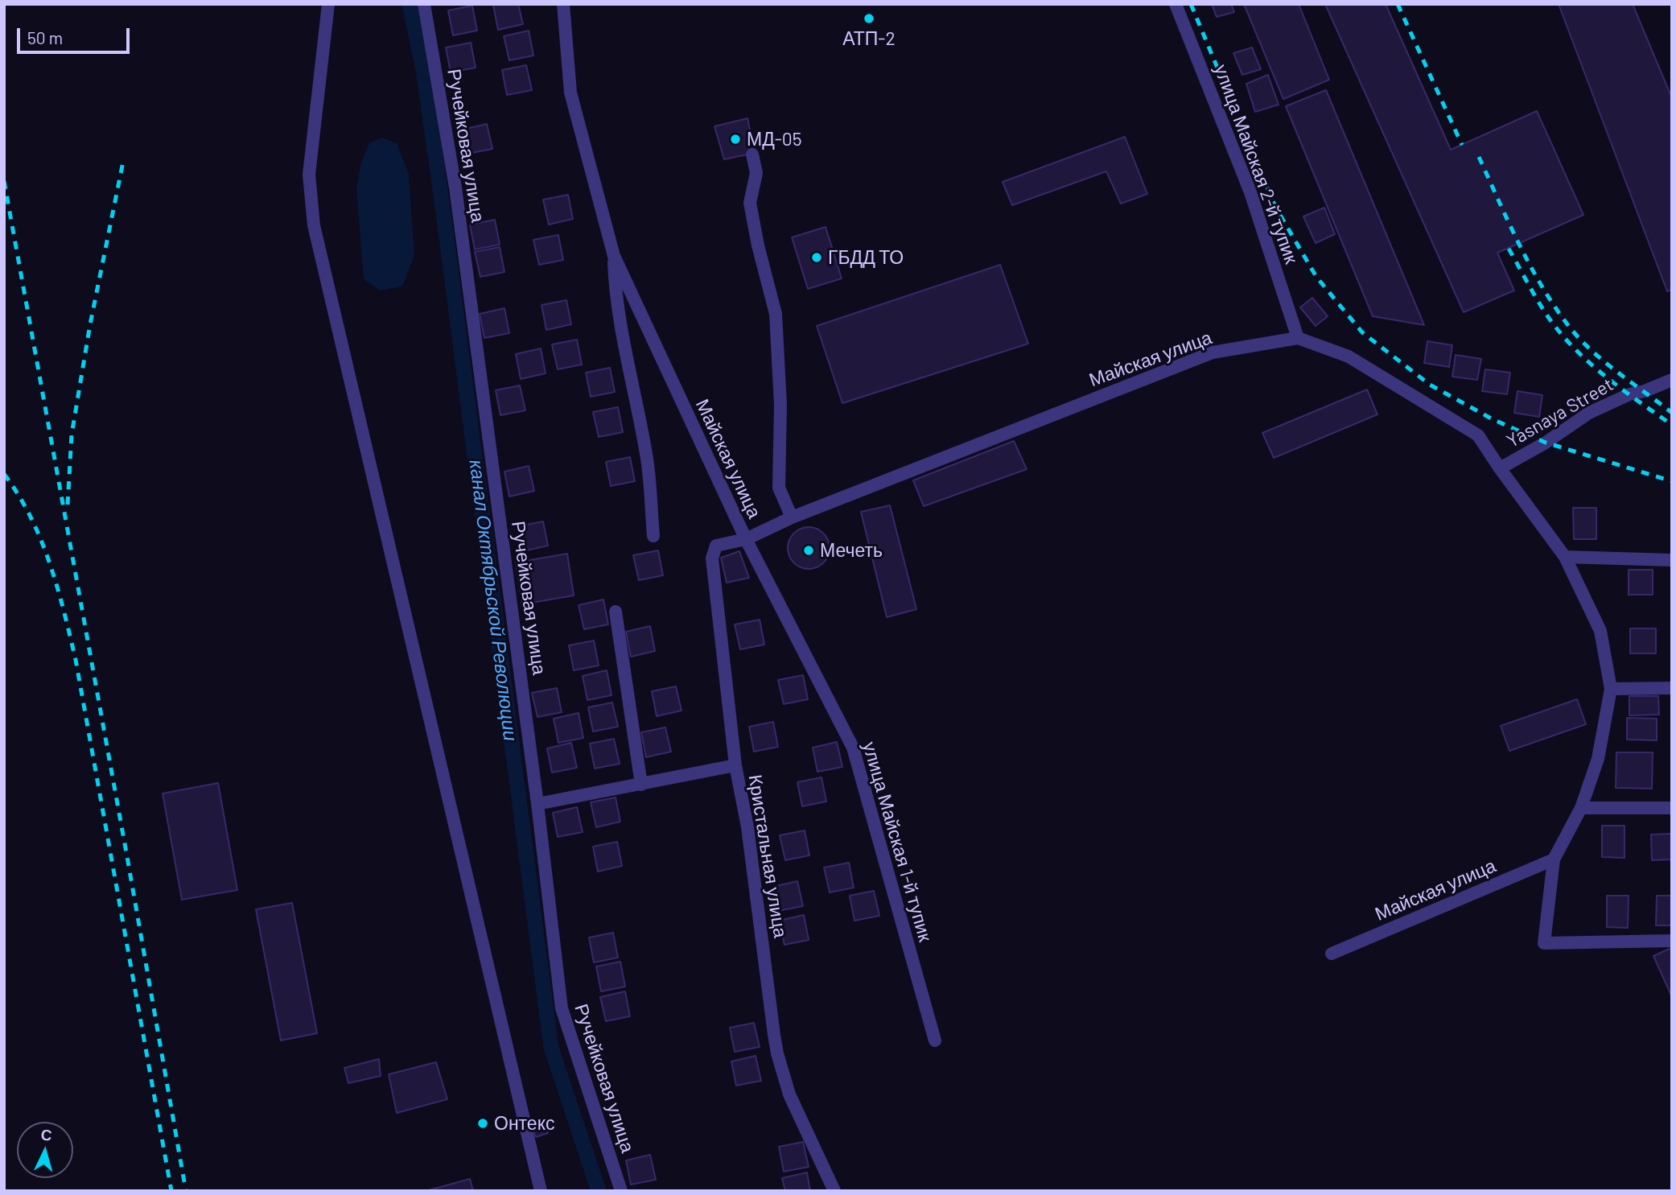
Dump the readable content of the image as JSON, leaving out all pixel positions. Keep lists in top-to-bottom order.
{
  "streets": {
    "street": [
      "Ручейковая улица",
      "улица Майская 2-й тупик",
      "Майская улица",
      "Yasnaya Street",
      "улица Майская 1-й тупик",
      "Кристальная улица"
    ]
  },
  "crossings": [
    ["улица Майская 2-й тупик", "Майская улица"],
    ["Майская улица", "Yasnaya Street"],
    ["Майская улица", "улица Майская 1-й тупик"],
    ["Майская улица", "Кристальная улица"],
    ["улица Майская 1-й тупик", "Кристальная улица"]
  ],
  "water": ["канал Октябрьской Революции"],
  "places": [
    "АТП-2",
    "МД-05",
    "ГБДД ТО",
    "Мечеть",
    "Онтекс"
  ],
  "scale_bar": "50 m",
  "north": "top"
}
